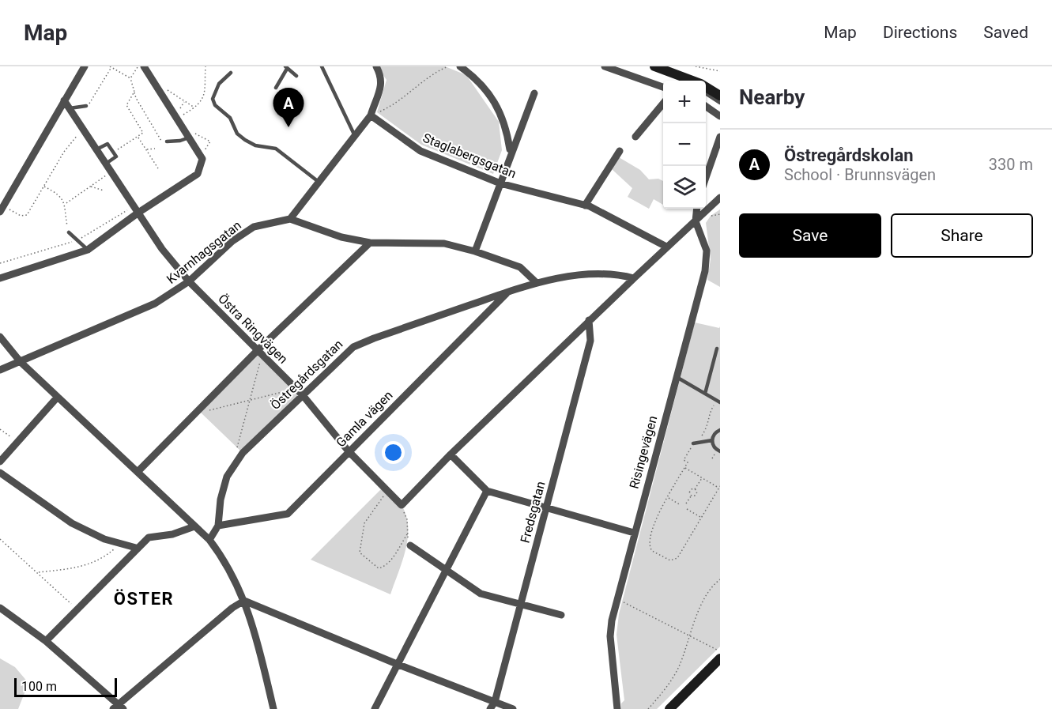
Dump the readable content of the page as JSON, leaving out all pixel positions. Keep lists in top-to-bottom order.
{
  "streets": {
    "street": [
      "Staglabergsgatan",
      "Kvarnhagsgatan",
      "Östra Ringvägen",
      "Östregårdsgatan",
      "Gamla vägen",
      "Risingevägen",
      "Fredsgatan"
    ]
  },
  "crossings": [
    ["Kvarnhagsgatan", "Östra Ringvägen"],
    ["Östra Ringvägen", "Östregårdsgatan"],
    ["Östra Ringvägen", "Gamla vägen"],
    ["Östregårdsgatan", "Gamla vägen"]
  ],
  "districts": ["ÖSTER"],
  "scale_bar": "100 m",
  "page": {
    "header": "Map",
    "nav": ["Map", "Directions", "Saved"],
    "heading": "Nearby",
    "map_buttons": ["+", "−"],
    "pins": "A",
    "list": [
      {
        "mark": "A",
        "name": "Östregårdskolan",
        "note": "School · Brunnsvägen",
        "value": "330 m"
      }
    ],
    "buttons": ["Save", "Share"],
    "scale": "100 m"
  }
}
